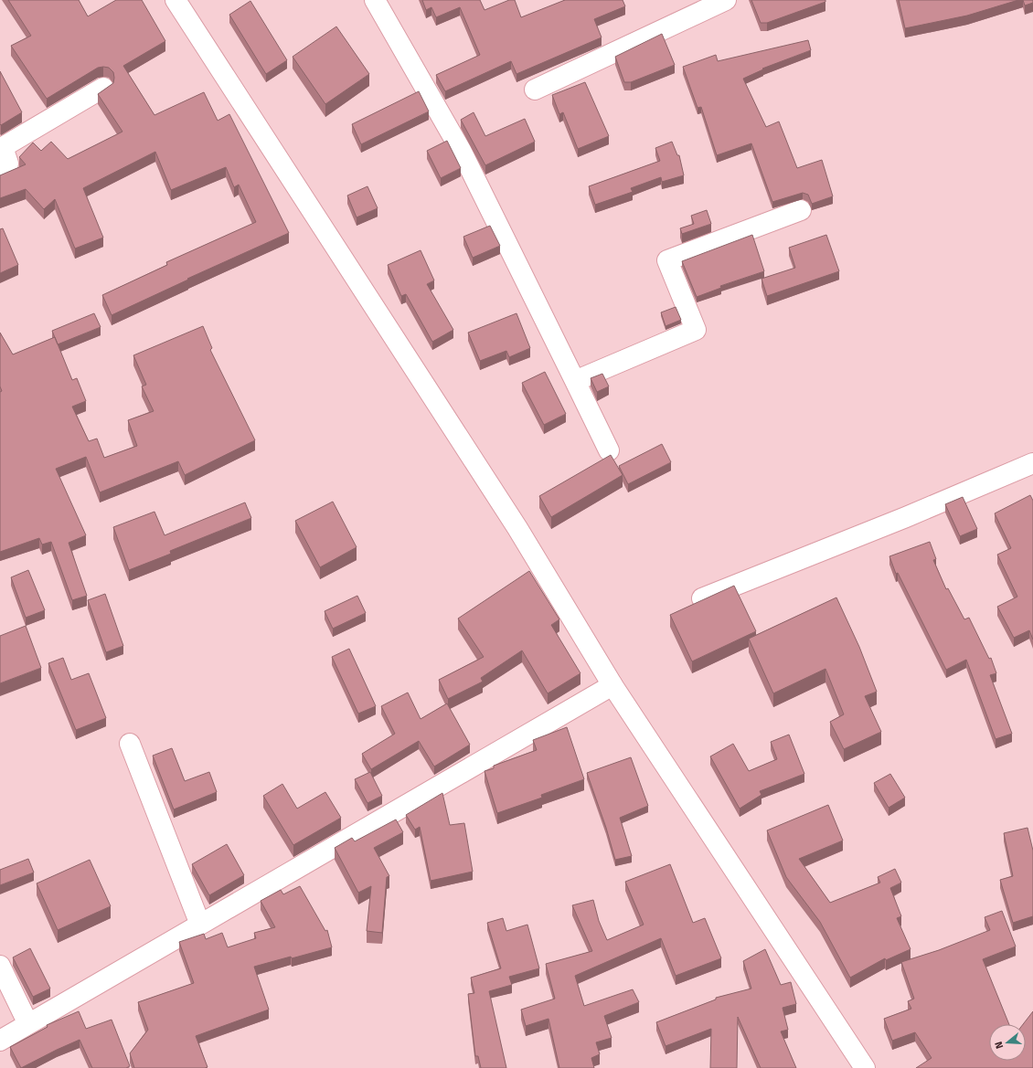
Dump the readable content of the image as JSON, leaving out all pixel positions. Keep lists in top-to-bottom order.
{
  "north": "left"
}
